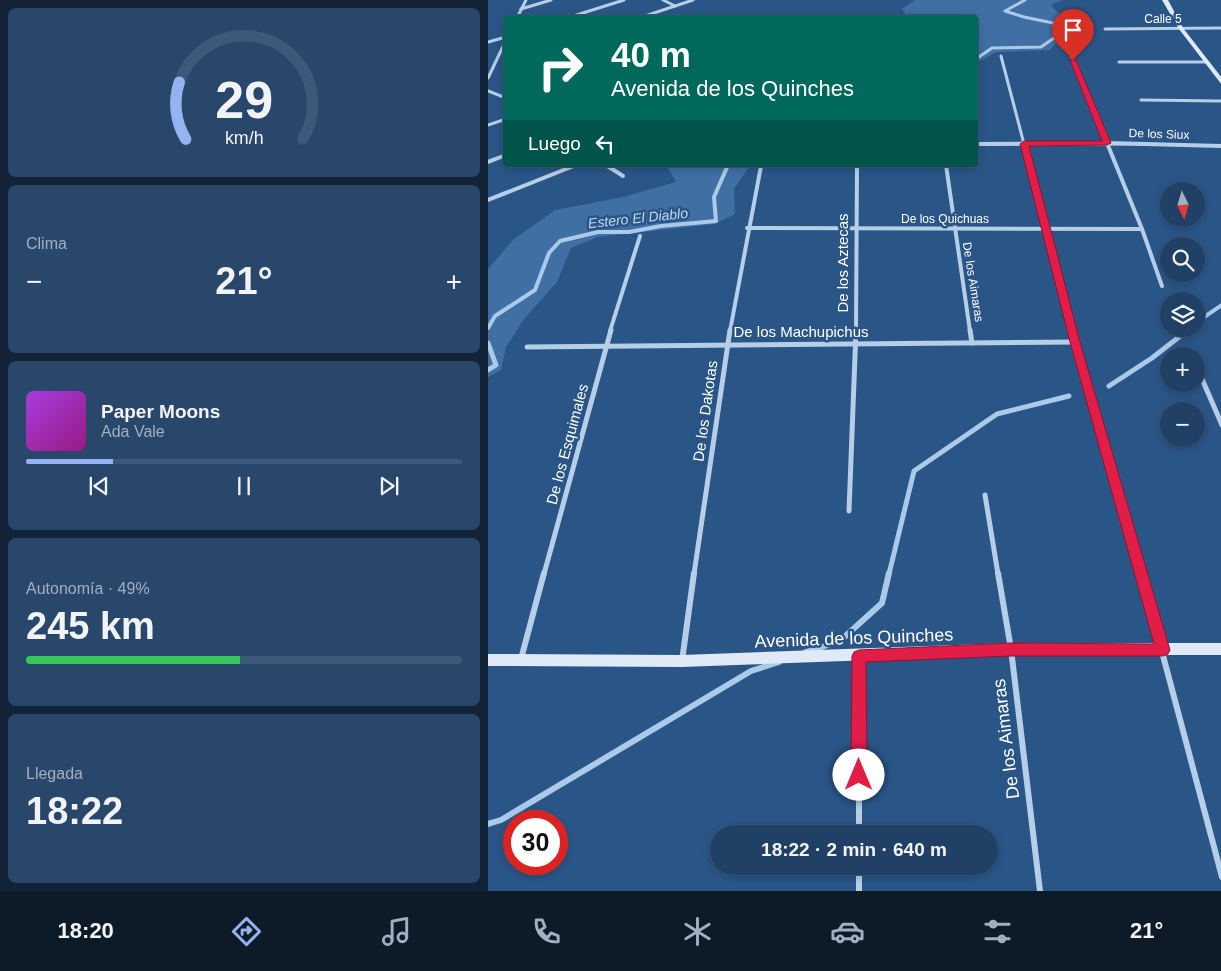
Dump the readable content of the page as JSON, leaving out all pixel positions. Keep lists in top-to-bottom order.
{
  "streets": {
    "street": [
      "Calle 5",
      "De los Siux",
      "De los Quichuas",
      "De los Aztecas",
      "De los Aimaras",
      "De los Machupichus",
      "De los Dakotas",
      "De los Esquimales",
      "Avenida de los Quinches"
    ]
  },
  "crossings": [
    ["De los Quichuas", "De los Aztecas"],
    ["De los Quichuas", "De los Aimaras"],
    ["De los Quichuas", "De los Dakotas"],
    ["De los Aztecas", "De los Machupichus"],
    ["De los Aimaras", "De los Machupichus"],
    ["De los Aimaras", "Avenida de los Quinches"],
    ["De los Machupichus", "De los Dakotas"],
    ["De los Machupichus", "De los Esquimales"],
    ["De los Dakotas", "Avenida de los Quinches"],
    ["De los Esquimales", "Avenida de los Quinches"]
  ],
  "water": ["Estero El Diablo"],
  "north": "bottom",
  "page": {
    "turn": ["40 m", "Avenida de los Quinches"],
    "then": "Luego",
    "map_buttons": ["+", "−"],
    "tile": [
      "Clima",
      ["Autonomía · 49%", "245 km"],
      ["Llegada", "18:22"]
    ],
    "heat": ["−", "21°", "+"],
    "song": ["Paper Moons", "Ada Vale"],
    "limit": "30",
    "trip": "18:22 · 2 min · 640 m",
    "tabs": ["18:20", "21°"],
    "gauge": ["29", "km/h"]
  }
}
